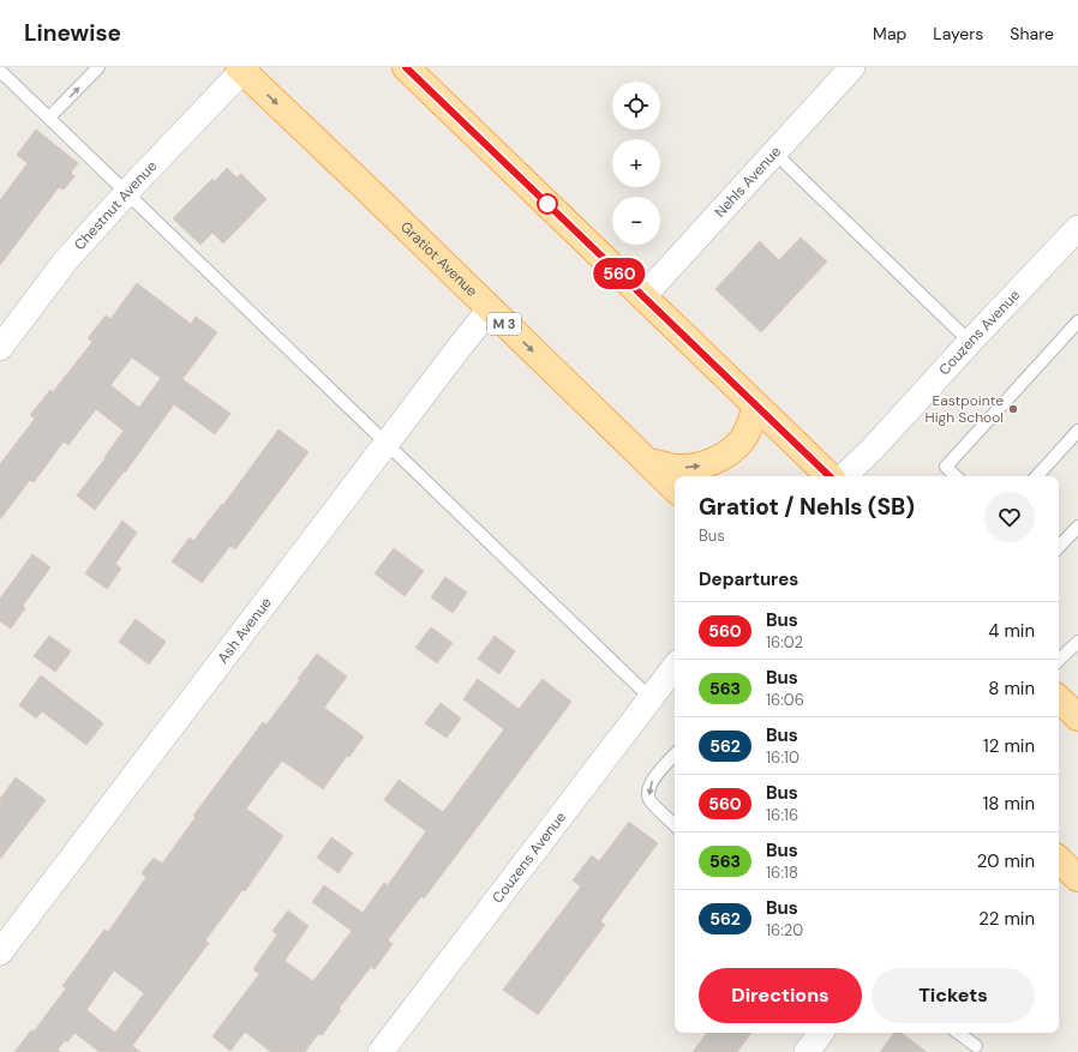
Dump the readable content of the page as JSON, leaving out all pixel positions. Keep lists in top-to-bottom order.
{
  "streets": {
    "main road": ["Gratiot Avenue", "M 3"],
    "street": [
      "Nehls Avenue",
      "Chestnut Avenue",
      "Couzens Avenue",
      "Ash Avenue"
    ]
  },
  "crossings": [
    ["Chestnut Avenue", "Gratiot Avenue"],
    ["Gratiot Avenue", "Ash Avenue"]
  ],
  "places": ["Eastpointe High School"],
  "lines": ["bus line 560"],
  "page": {
    "header": "Linewise",
    "nav": ["Map", "Layers", "Share"],
    "on_map": "560",
    "map_buttons": ["+", "−"],
    "heading": [
      ["Gratiot / Nehls (SB)", "Bus"],
      "Departures"
    ],
    "list": [
      {
        "mark": "560",
        "name": "Bus",
        "note": "16:02",
        "value": "4 min"
      },
      {
        "mark": "563",
        "name": "Bus",
        "note": "16:06",
        "value": "8 min"
      },
      {
        "mark": "562",
        "name": "Bus",
        "note": "16:10",
        "value": "12 min"
      },
      {
        "mark": "560",
        "name": "Bus",
        "note": "16:16",
        "value": "18 min"
      },
      {
        "mark": "563",
        "name": "Bus",
        "note": "16:18",
        "value": "20 min"
      },
      {
        "mark": "562",
        "name": "Bus",
        "note": "16:20",
        "value": "22 min"
      }
    ],
    "buttons": ["Directions", "Tickets"]
  }
}
